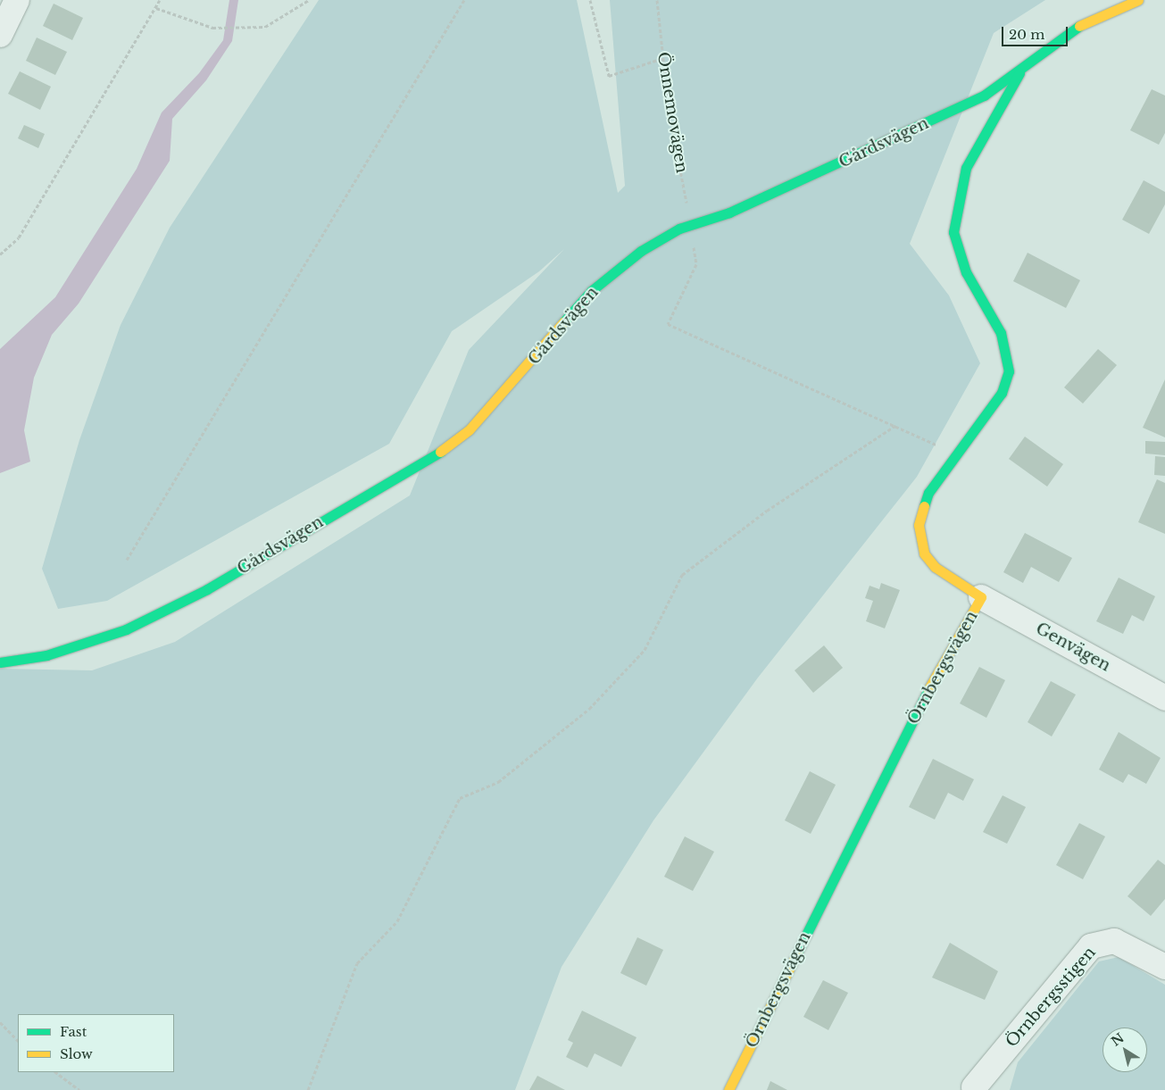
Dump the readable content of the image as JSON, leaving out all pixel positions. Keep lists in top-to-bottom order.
{
  "streets": {
    "street": [
      "Gårdsvägen",
      "Genvägen",
      "Örnbergsvägen",
      "Örnbergsstigen"
    ],
    "path": ["Önnemovägen"]
  },
  "crossings": [
    ["Önnemovägen", "Gårdsvägen"],
    ["Gårdsvägen", "Örnbergsvägen"],
    ["Genvägen", "Örnbergsvägen"]
  ],
  "legend": ["Fast", "Slow"],
  "scale_bar": "20 m",
  "north": "top left"
}
